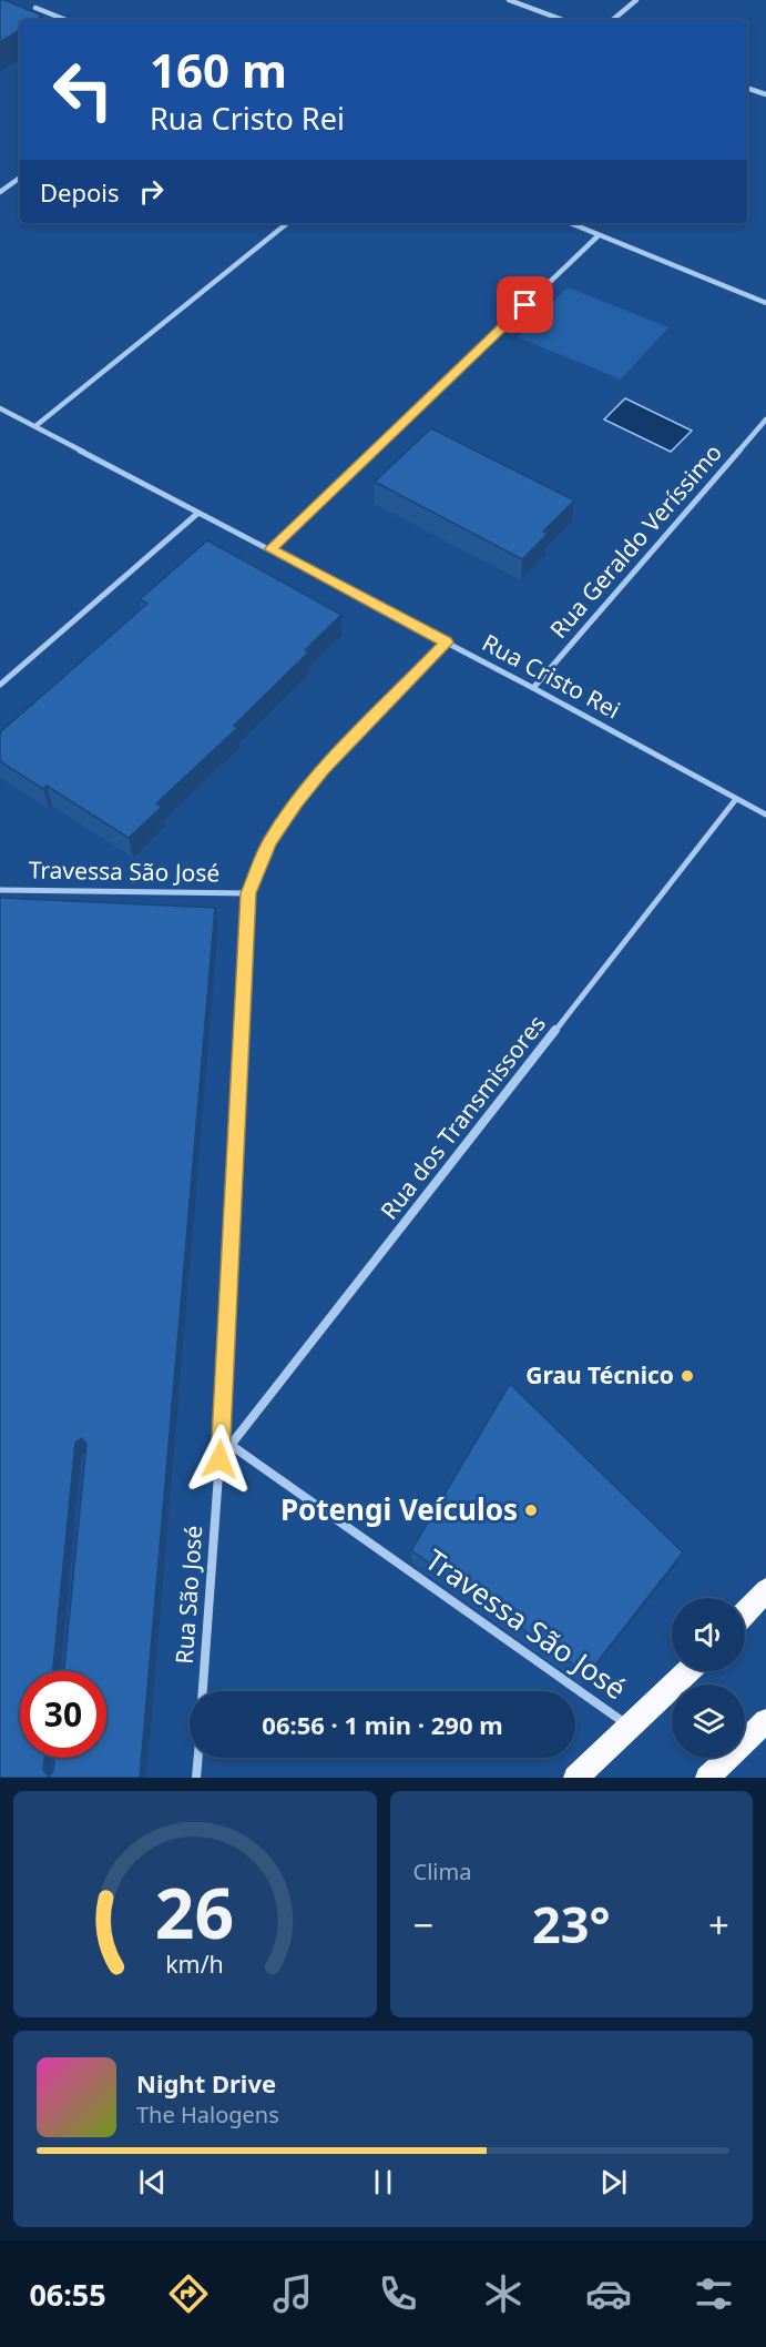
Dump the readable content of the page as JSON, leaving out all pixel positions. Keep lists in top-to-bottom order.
{
  "streets": {
    "street": [
      "Rua Geraldo Veríssimo",
      "Rua Cristo Rei",
      "Travessa São José",
      "Rua dos Transmissores",
      "Rua São José"
    ]
  },
  "crossings": [
    ["Rua Geraldo Veríssimo", "Rua Cristo Rei"],
    ["Rua Cristo Rei", "Rua dos Transmissores"],
    ["Rua Cristo Rei", "Rua São José"],
    ["Travessa São José", "Rua dos Transmissores"],
    ["Travessa São José", "Rua São José"],
    ["Rua dos Transmissores", "Rua São José"]
  ],
  "places": ["Grau Técnico", "Potengi Veículos"],
  "page": {
    "turn": ["160 m", "Rua Cristo Rei"],
    "then": "Depois",
    "limit": "30",
    "trip": "06:56 · 1 min · 290 m",
    "tile": "Clima",
    "heat": ["−", "23°", "+"],
    "song": ["Night Drive", "The Halogens"],
    "tabs": "06:55",
    "gauge": ["26", "km/h"]
  }
}
